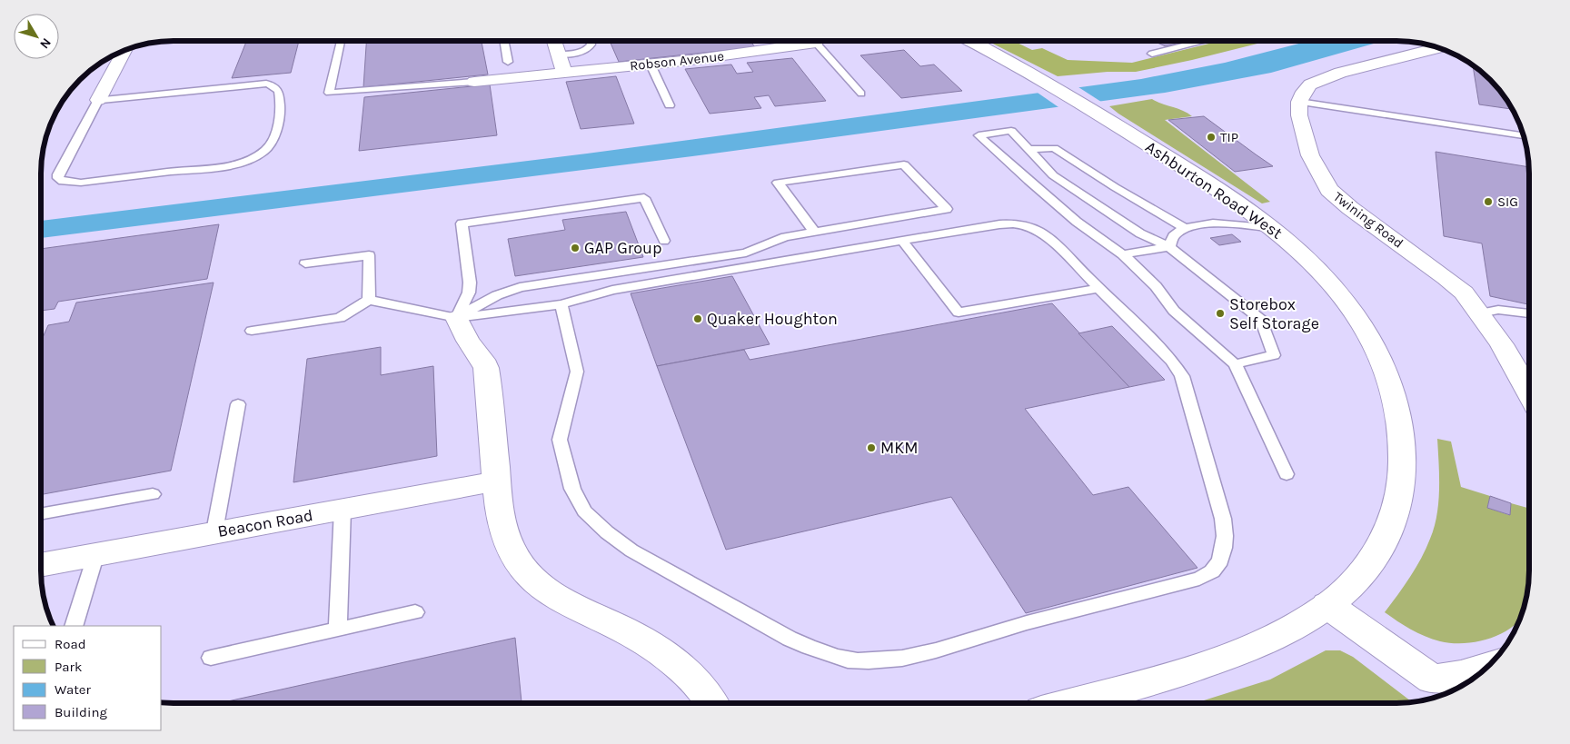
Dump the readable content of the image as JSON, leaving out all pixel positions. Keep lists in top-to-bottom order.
{
  "streets": {
    "street": [
      "Robson Avenue",
      "Ashburton Road West",
      "Twining Road",
      "Beacon Road"
    ]
  },
  "places": [
    "TIP",
    "SIG",
    "GAP Group",
    "Storebox Self Storage",
    "Quaker Houghton",
    "MKM"
  ],
  "legend": [
    "Road",
    "Park",
    "Water",
    "Building"
  ],
  "north": "bottom right"
}
